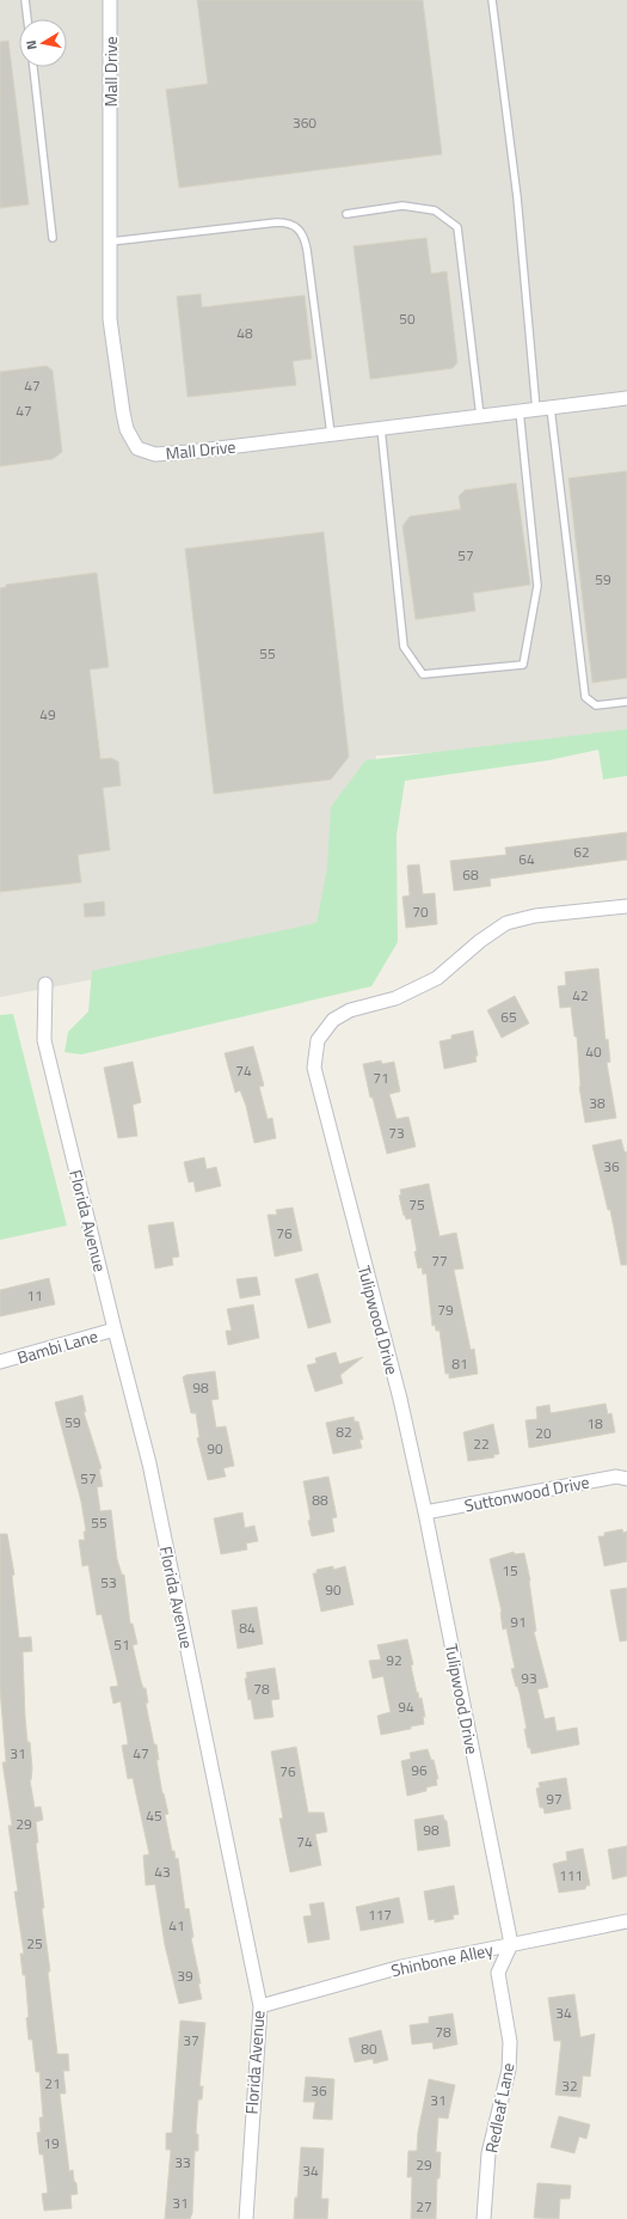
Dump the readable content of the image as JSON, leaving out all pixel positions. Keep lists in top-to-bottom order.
{
  "streets": {
    "street": [
      "Mall Drive",
      "Florida Avenue",
      "Tulipwood Drive",
      "Bambi Lane",
      "Suttonwood Drive",
      "Shinbone Alley",
      "Redleaf Lane"
    ]
  },
  "crossings": [
    ["Florida Avenue", "Bambi Lane"],
    ["Florida Avenue", "Shinbone Alley"],
    ["Tulipwood Drive", "Suttonwood Drive"],
    ["Tulipwood Drive", "Shinbone Alley"],
    ["Tulipwood Drive", "Redleaf Lane"],
    ["Shinbone Alley", "Redleaf Lane"]
  ],
  "house_numbers": [
    "360",
    "50",
    "48",
    "47",
    "47",
    "57",
    "59",
    "55",
    "49",
    "62",
    "64",
    "68",
    "70",
    "42",
    "65",
    "40",
    "74",
    "71",
    "38",
    "73",
    "36",
    "75",
    "76",
    "77",
    "11",
    "79",
    "81",
    "98",
    "59",
    "18",
    "82",
    "20",
    "22",
    "90",
    "57",
    "88",
    "55",
    "15",
    "53",
    "90",
    "91",
    "84",
    "51",
    "92",
    "93",
    "78",
    "94",
    "31",
    "47",
    "96",
    "76",
    "97",
    "45",
    "29",
    "98",
    "74",
    "43",
    "111",
    "117",
    "41",
    "25",
    "39",
    "34",
    "78",
    "37",
    "80",
    "21",
    "32",
    "36",
    "31",
    "19",
    "33",
    "29",
    "34",
    "31",
    "27"
  ],
  "north": "left"
}
